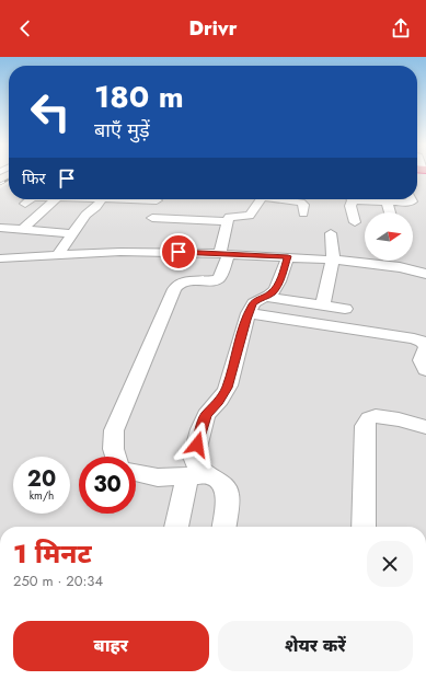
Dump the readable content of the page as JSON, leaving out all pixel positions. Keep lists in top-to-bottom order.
{
  "north": "right",
  "page": {
    "header": "Drivr",
    "turn": ["180 m", "बाएँ मुड़ें"],
    "then": "फिर",
    "speed": "20 km/h",
    "limit": "30",
    "heading": ["1 मिनट", "250 m · 20:34"],
    "buttons": ["बाहर", "शेयर करें"]
  }
}
